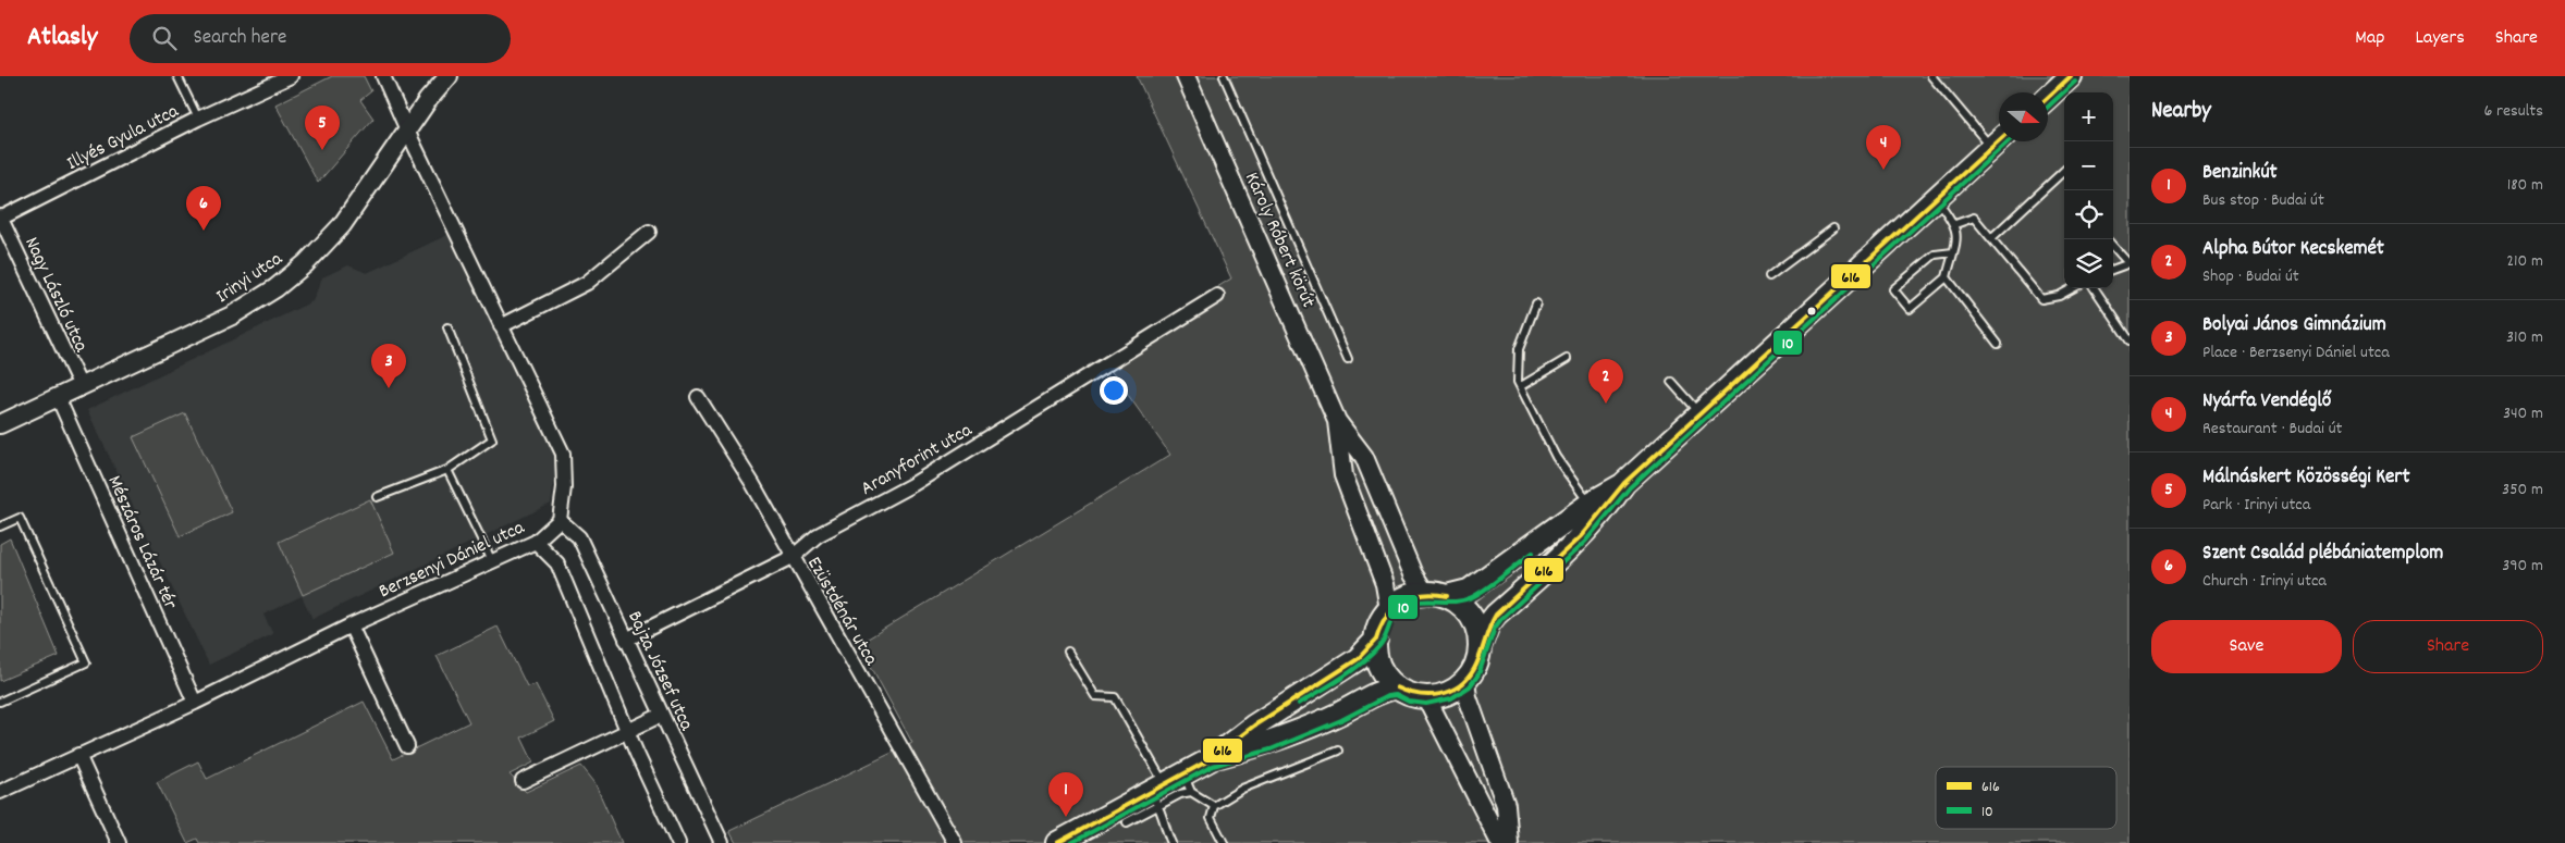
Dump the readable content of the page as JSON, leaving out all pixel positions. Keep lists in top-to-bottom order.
{
  "streets": {
    "street": [
      "Illyés Gyula utca",
      "Károly Róbert körút",
      "Irinyi utca",
      "Nagy László utca",
      "Aranyforint utca",
      "Mészáros Lázár tér",
      "Berzsenyi Dániel utca",
      "Ezüstdénár utca",
      "Bajza József utca"
    ]
  },
  "crossings": [
    ["Illyés Gyula utca", "Nagy László utca"],
    ["Irinyi utca", "Nagy László utca"],
    ["Irinyi utca", "Mészáros Lázár tér"],
    ["Aranyforint utca", "Ezüstdénár utca"],
    ["Aranyforint utca", "Bajza József utca"],
    ["Mészáros Lázár tér", "Berzsenyi Dániel utca"],
    ["Berzsenyi Dániel utca", "Bajza József utca"]
  ],
  "lines": ["transit line 616", "transit line 10"],
  "legend": ["616", "10"],
  "north": "right",
  "page": {
    "header": "Atlasly",
    "search": "Search here",
    "nav": ["Map", "Layers", "Share"],
    "heading": ["Nearby", "6 results"],
    "map_buttons": ["+", "−"],
    "pins": [
      "5",
      "4",
      "6",
      "3",
      "2",
      "1"
    ],
    "list": [
      {
        "mark": "1",
        "name": "Benzinkút",
        "note": "Bus stop · Budai út",
        "value": "180 m"
      },
      {
        "mark": "2",
        "name": "Alpha Bútor Kecskemét",
        "note": "Shop · Budai út",
        "value": "210 m"
      },
      {
        "mark": "3",
        "name": "Bolyai János Gimnázium",
        "note": "Place · Berzsenyi Dániel utca",
        "value": "310 m"
      },
      {
        "mark": "4",
        "name": "Nyárfa Vendéglő",
        "note": "Restaurant · Budai út",
        "value": "340 m"
      },
      {
        "mark": "5",
        "name": "Málnáskert Közösségi Kert",
        "note": "Park · Irinyi utca",
        "value": "350 m"
      },
      {
        "mark": "6",
        "name": "Szent Család plébániatemplom",
        "note": "Church · Irinyi utca",
        "value": "390 m"
      }
    ],
    "buttons": ["Save", "Share"]
  }
}
